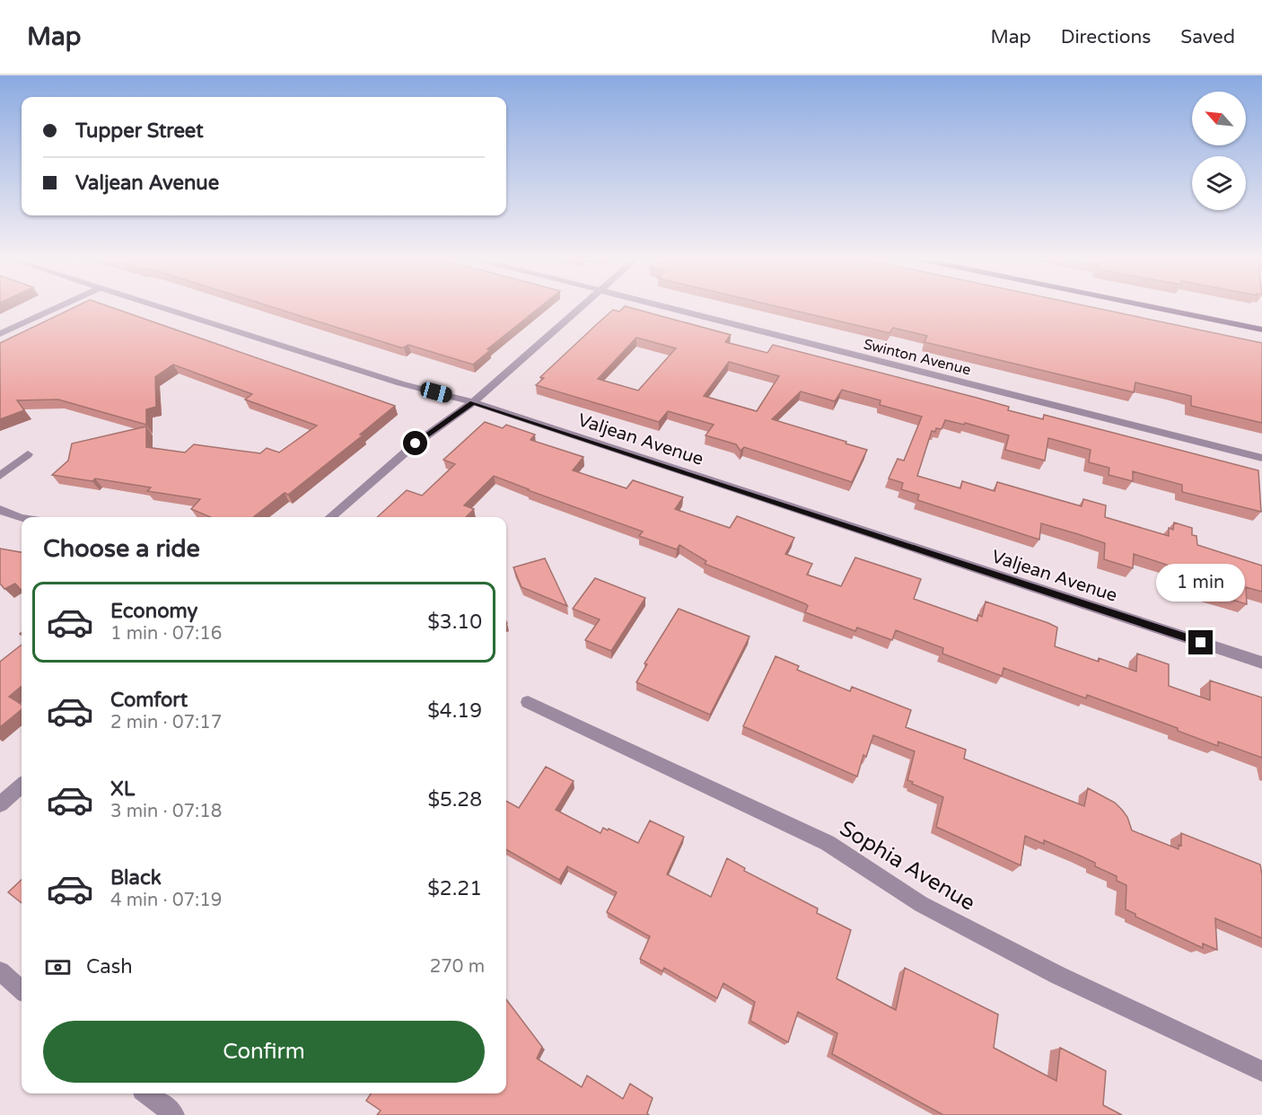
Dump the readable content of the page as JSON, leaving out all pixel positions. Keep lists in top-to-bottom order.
{
  "streets": {
    "street": ["Swinton Avenue", "Valjean Avenue", "Sophia Avenue"]
  },
  "north": "top left",
  "page": {
    "header": "Map",
    "nav": ["Map", "Directions", "Saved"],
    "banner": ["Tupper Street", "Valjean Avenue"],
    "heading": "Choose a ride",
    "bubble": "1 min",
    "list": [
      {
        "name": "Economy",
        "note": "1 min · 07:16",
        "value": "$3.10"
      },
      {
        "name": "Comfort",
        "note": "2 min · 07:17",
        "value": "$4.19"
      },
      {
        "name": "XL",
        "note": "3 min · 07:18",
        "value": "$5.28"
      },
      {
        "name": "Black",
        "note": "4 min · 07:19",
        "value": "$2.21"
      }
    ],
    "pay": ["Cash", "270 m"],
    "buttons": "Confirm"
  }
}
